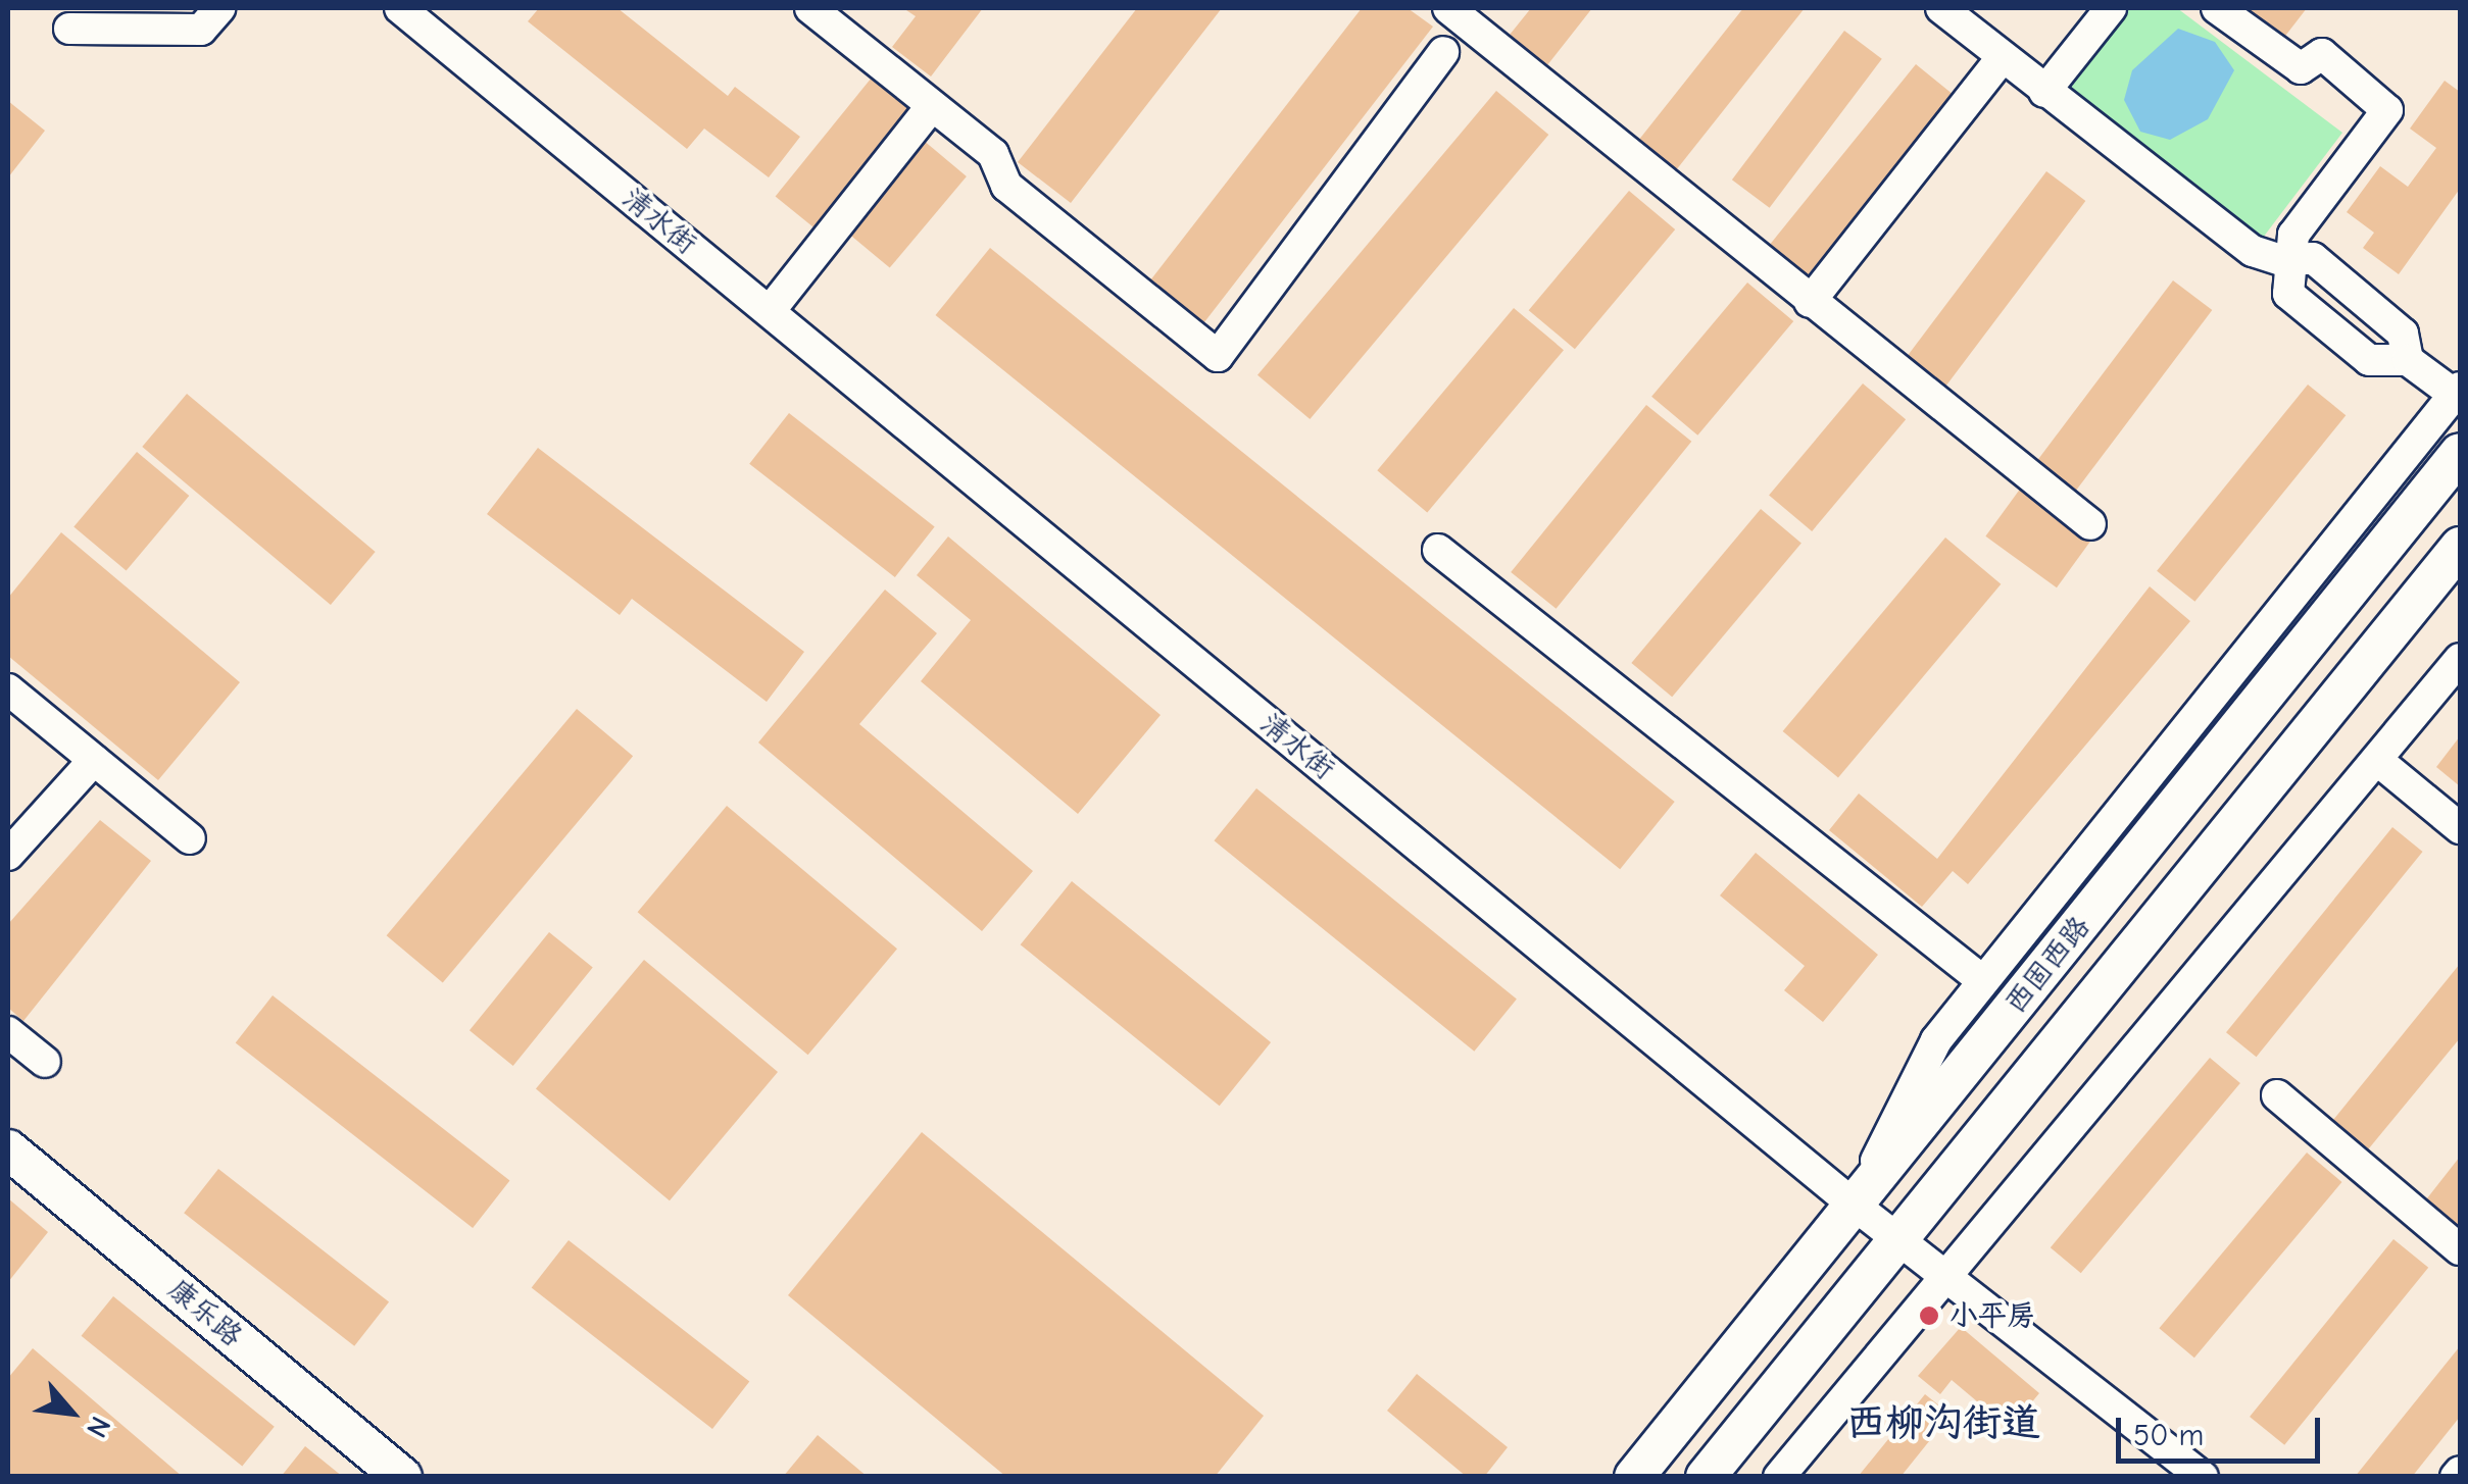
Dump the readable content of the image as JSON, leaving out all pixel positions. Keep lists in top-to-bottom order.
{
  "streets": {
    "main road": ["西固西路", "康乐路"],
    "street": ["清水街"]
  },
  "crossings": [
    ["清水街", "西固西路"]
  ],
  "districts": ["西柳沟街道"],
  "places": ["小平房"],
  "scale_bar": "50 m",
  "north": "bottom right"
}
